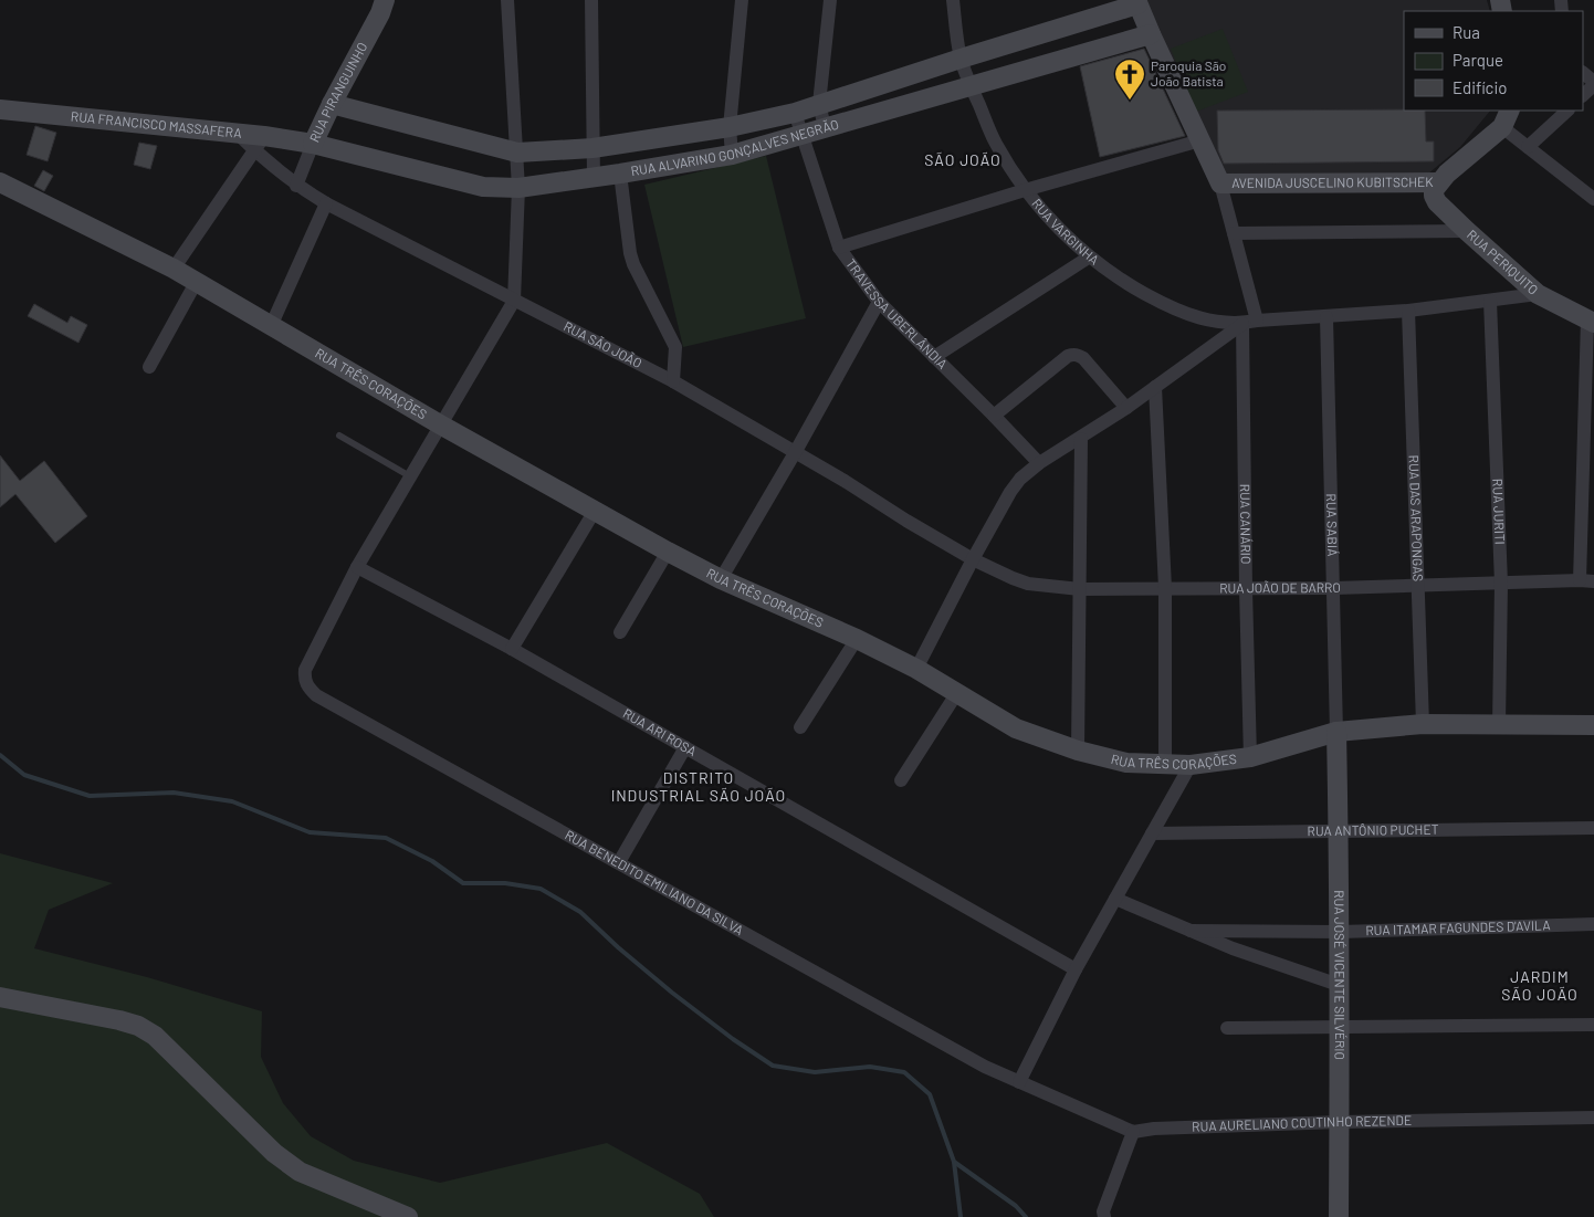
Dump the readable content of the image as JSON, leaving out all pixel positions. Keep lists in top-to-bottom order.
{
  "streets": {
    "street": [
      "RUA PIRANGUINHO",
      "RUA FRANCISCO MASSAFERA",
      "RUA ALVARINO GONÇALVES NEGRÃO",
      "AVENIDA JUSCELINO KUBITSCHEK",
      "RUA VARGINHA",
      "RUA PERIQUITO",
      "TRAVESSA UBERLÂNDIA",
      "RUA SÃO JOÃO",
      "RUA TRÊS CORAÇÕES",
      "RUA JURITI",
      "RUA DAS ARAPONGAS",
      "RUA CANÁRIO",
      "RUA SABIÁ",
      "RUA JOÃO DE BARRO",
      "RUA ARI ROSA",
      "RUA ANTÔNIO PUCHET",
      "RUA BENEDITO EMILIANO DA SILVA",
      "RUA ITAMAR FAGUNDES D'AVILA",
      "RUA JOSÉ VICENTE SILVÉRIO",
      "RUA AURELIANO COUTINHO REZENDE"
    ]
  },
  "crossings": [
    ["RUA PIRANGUINHO", "RUA FRANCISCO MASSAFERA"],
    ["RUA PIRANGUINHO", "RUA ALVARINO GONÇALVES NEGRÃO"],
    ["RUA PIRANGUINHO", "RUA SÃO JOÃO"],
    ["RUA FRANCISCO MASSAFERA", "RUA ALVARINO GONÇALVES NEGRÃO"],
    ["RUA FRANCISCO MASSAFERA", "RUA SÃO JOÃO"],
    ["RUA ALVARINO GONÇALVES NEGRÃO", "RUA VARGINHA"],
    ["RUA ALVARINO GONÇALVES NEGRÃO", "TRAVESSA UBERLÂNDIA"],
    ["AVENIDA JUSCELINO KUBITSCHEK", "RUA PERIQUITO"],
    ["RUA VARGINHA", "RUA CANÁRIO"],
    ["RUA SÃO JOÃO", "RUA JOÃO DE BARRO"],
    ["RUA TRÊS CORAÇÕES", "RUA JURITI"],
    ["RUA TRÊS CORAÇÕES", "RUA DAS ARAPONGAS"],
    ["RUA TRÊS CORAÇÕES", "RUA CANÁRIO"],
    ["RUA TRÊS CORAÇÕES", "RUA SABIÁ"],
    ["RUA TRÊS CORAÇÕES", "RUA JOSÉ VICENTE SILVÉRIO"],
    ["RUA JURITI", "RUA JOÃO DE BARRO"],
    ["RUA DAS ARAPONGAS", "RUA JOÃO DE BARRO"],
    ["RUA CANÁRIO", "RUA JOÃO DE BARRO"],
    ["RUA SABIÁ", "RUA JOÃO DE BARRO"],
    ["RUA SABIÁ", "RUA JOSÉ VICENTE SILVÉRIO"],
    ["RUA ARI ROSA", "RUA BENEDITO EMILIANO DA SILVA"],
    ["RUA ANTÔNIO PUCHET", "RUA JOSÉ VICENTE SILVÉRIO"],
    ["RUA ITAMAR FAGUNDES D'AVILA", "RUA JOSÉ VICENTE SILVÉRIO"],
    ["RUA JOSÉ VICENTE SILVÉRIO", "RUA AURELIANO COUTINHO REZENDE"]
  ],
  "districts": ["SÃO JOÃO", "DISTRITO INDUSTRIAL SÃO JOÃO", "JARDIM SÃO JOÃO"],
  "places": {
    "church": ["Paroquia São João Batista"]
  },
  "legend": ["Rua", "Parque", "Edifício"]
}
